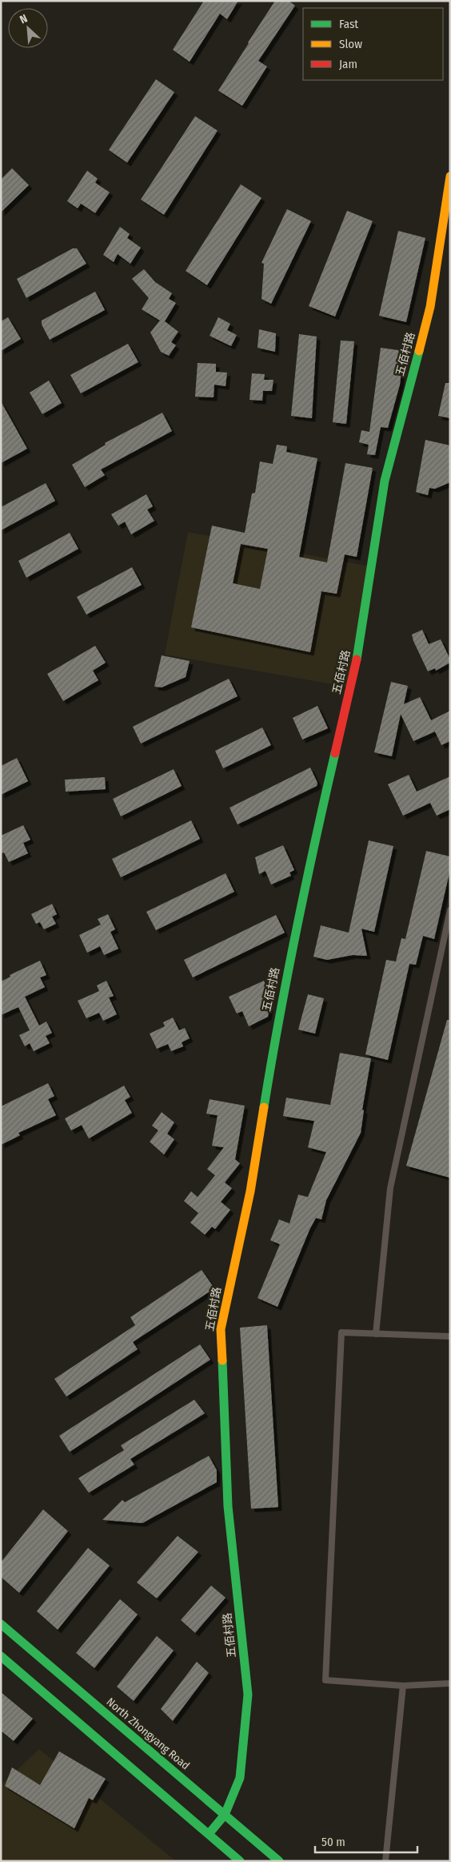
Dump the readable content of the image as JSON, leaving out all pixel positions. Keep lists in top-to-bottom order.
{
  "streets": {
    "street": ["五佰村路", "North Zhongyang Road"]
  },
  "crossings": [
    ["五佰村路", "North Zhongyang Road"]
  ],
  "legend": ["Fast", "Slow", "Jam"],
  "scale_bar": "50 m",
  "north": "top left"
}
